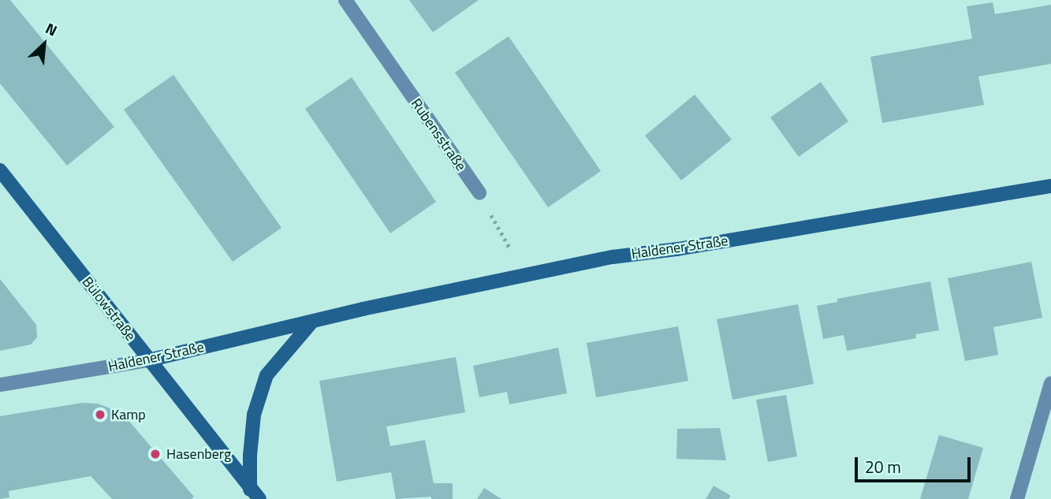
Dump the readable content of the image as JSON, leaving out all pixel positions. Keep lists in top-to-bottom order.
{
  "streets": {
    "main road": ["Haldener Straße", "Bülowstraße"],
    "street": ["Rubensstraße"]
  },
  "crossings": [
    ["Haldener Straße", "Bülowstraße"]
  ],
  "places": ["Kamp", "Hasenberg"],
  "scale_bar": "20 m",
  "north": "top right"
}
